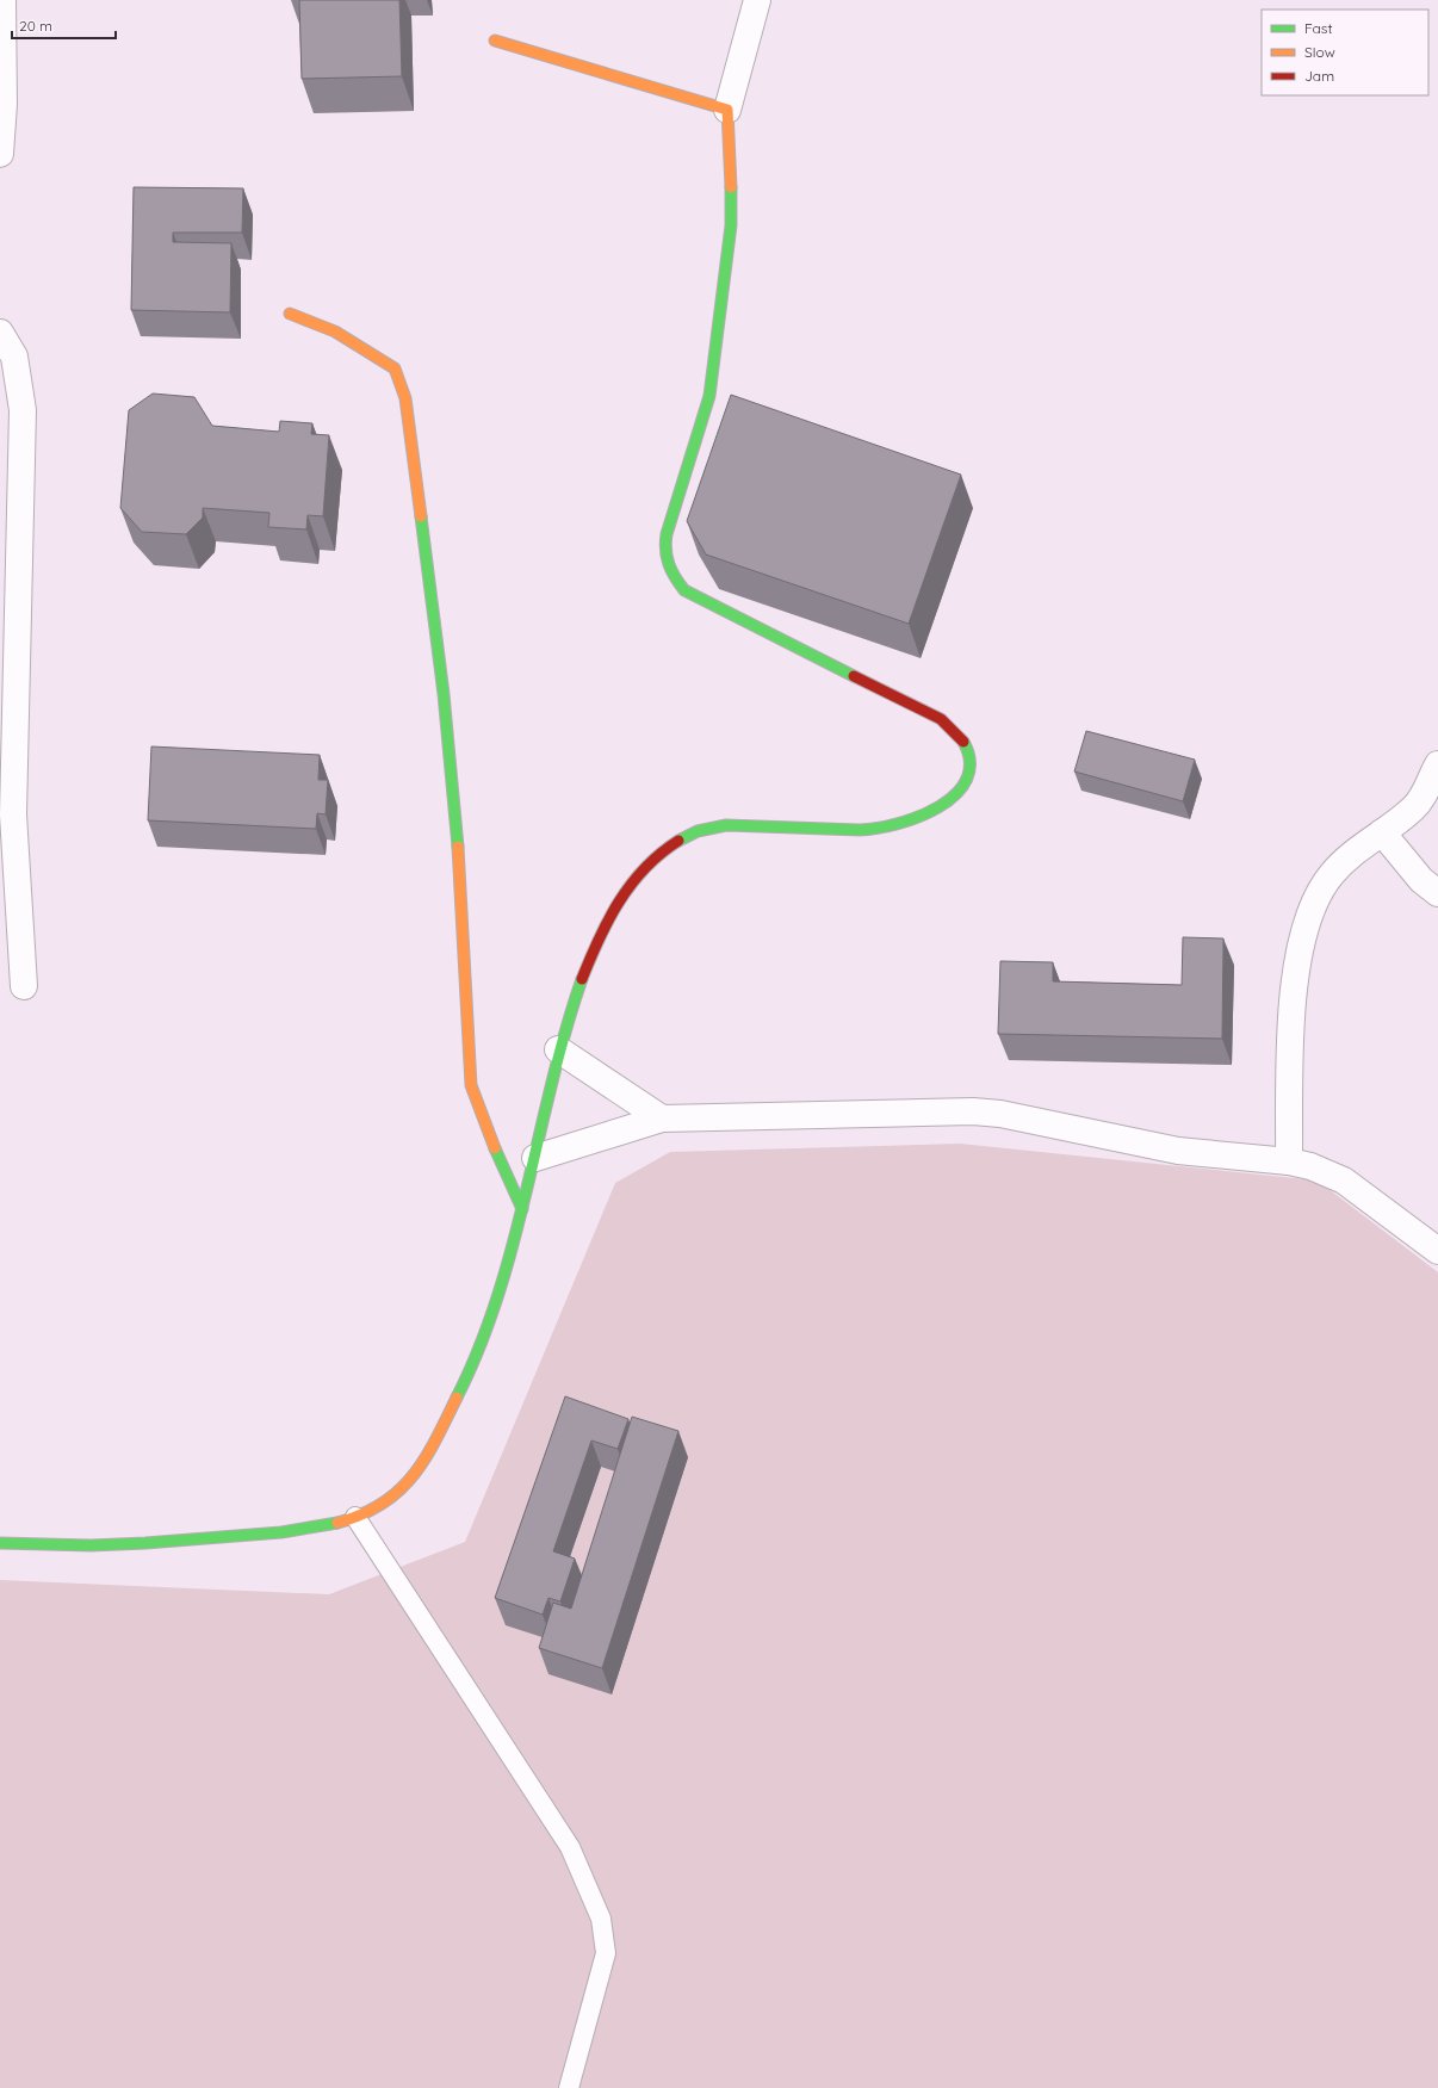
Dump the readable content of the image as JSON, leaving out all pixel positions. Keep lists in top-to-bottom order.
{
  "legend": ["Fast", "Slow", "Jam"],
  "scale_bar": "20 m"
}
